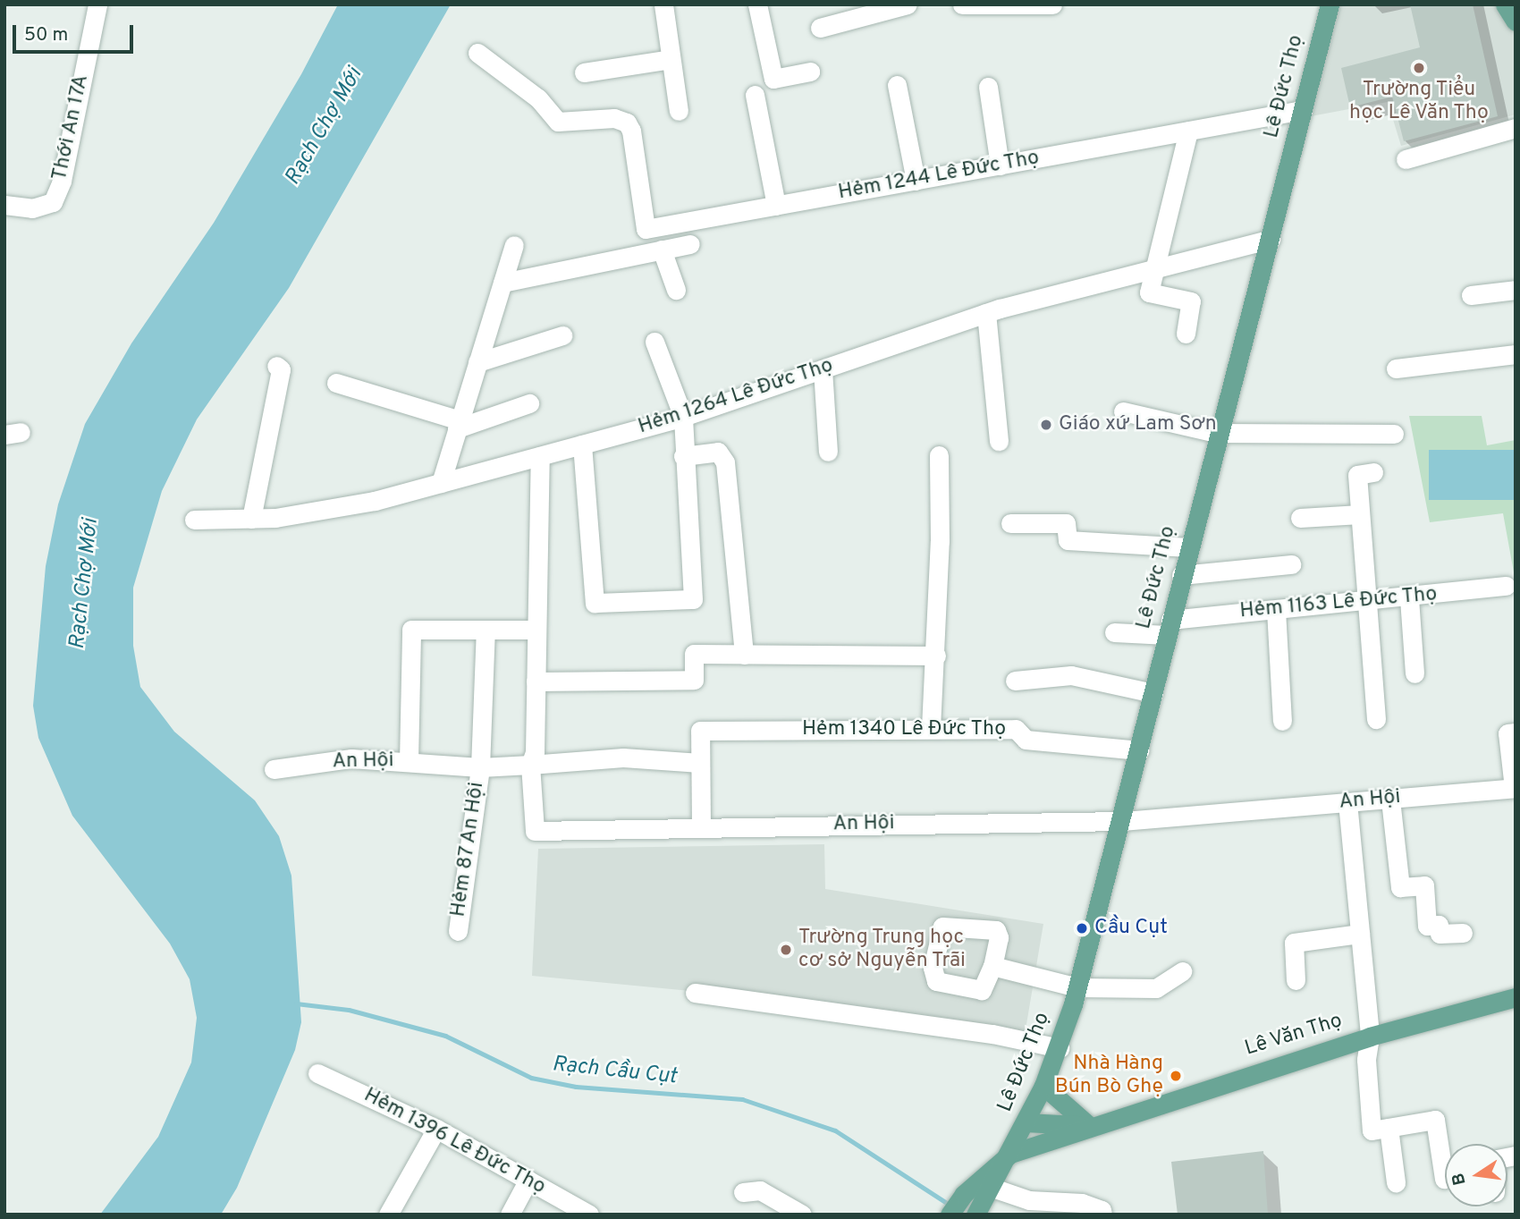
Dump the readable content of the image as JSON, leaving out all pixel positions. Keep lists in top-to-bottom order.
{
  "streets": {
    "main road": ["Lê Đức Thọ", "Lê Văn Thọ"],
    "street": [
      "Thới An 17A",
      "Hẻm 1244 Lê Đức Thọ",
      "Hẻm 1264 Lê Đức Thọ",
      "Hẻm 1163 Lê Đức Thọ",
      "Hẻm 1340 Lê Đức Thọ",
      "An Hội",
      "Hẻm 87 An Hội",
      "Hẻm 1396 Lê Đức Thọ"
    ]
  },
  "crossings": [
    ["Lê Đức Thọ", "Hẻm 1244 Lê Đức Thọ"],
    ["Lê Đức Thọ", "Hẻm 1264 Lê Đức Thọ"],
    ["Lê Đức Thọ", "Hẻm 1163 Lê Đức Thọ"],
    ["Lê Đức Thọ", "Hẻm 1340 Lê Đức Thọ"],
    ["Lê Đức Thọ", "An Hội"],
    ["Lê Đức Thọ", "Lê Văn Thọ"],
    ["An Hội", "Hẻm 87 An Hội"]
  ],
  "water": ["Rạch Chợ Mới", "Rạch Cầu Cụt"],
  "places": [
    "Trường Tiểu học Lê Văn Thọ",
    "Giáo xứ Lam Sơn",
    "Cầu Cụt",
    "Trường Trung học cơ sở Nguyễn Trãi",
    "Nhà Hàng Bún Bò Ghẹ"
  ],
  "scale_bar": "50 m",
  "north": "left"
}
